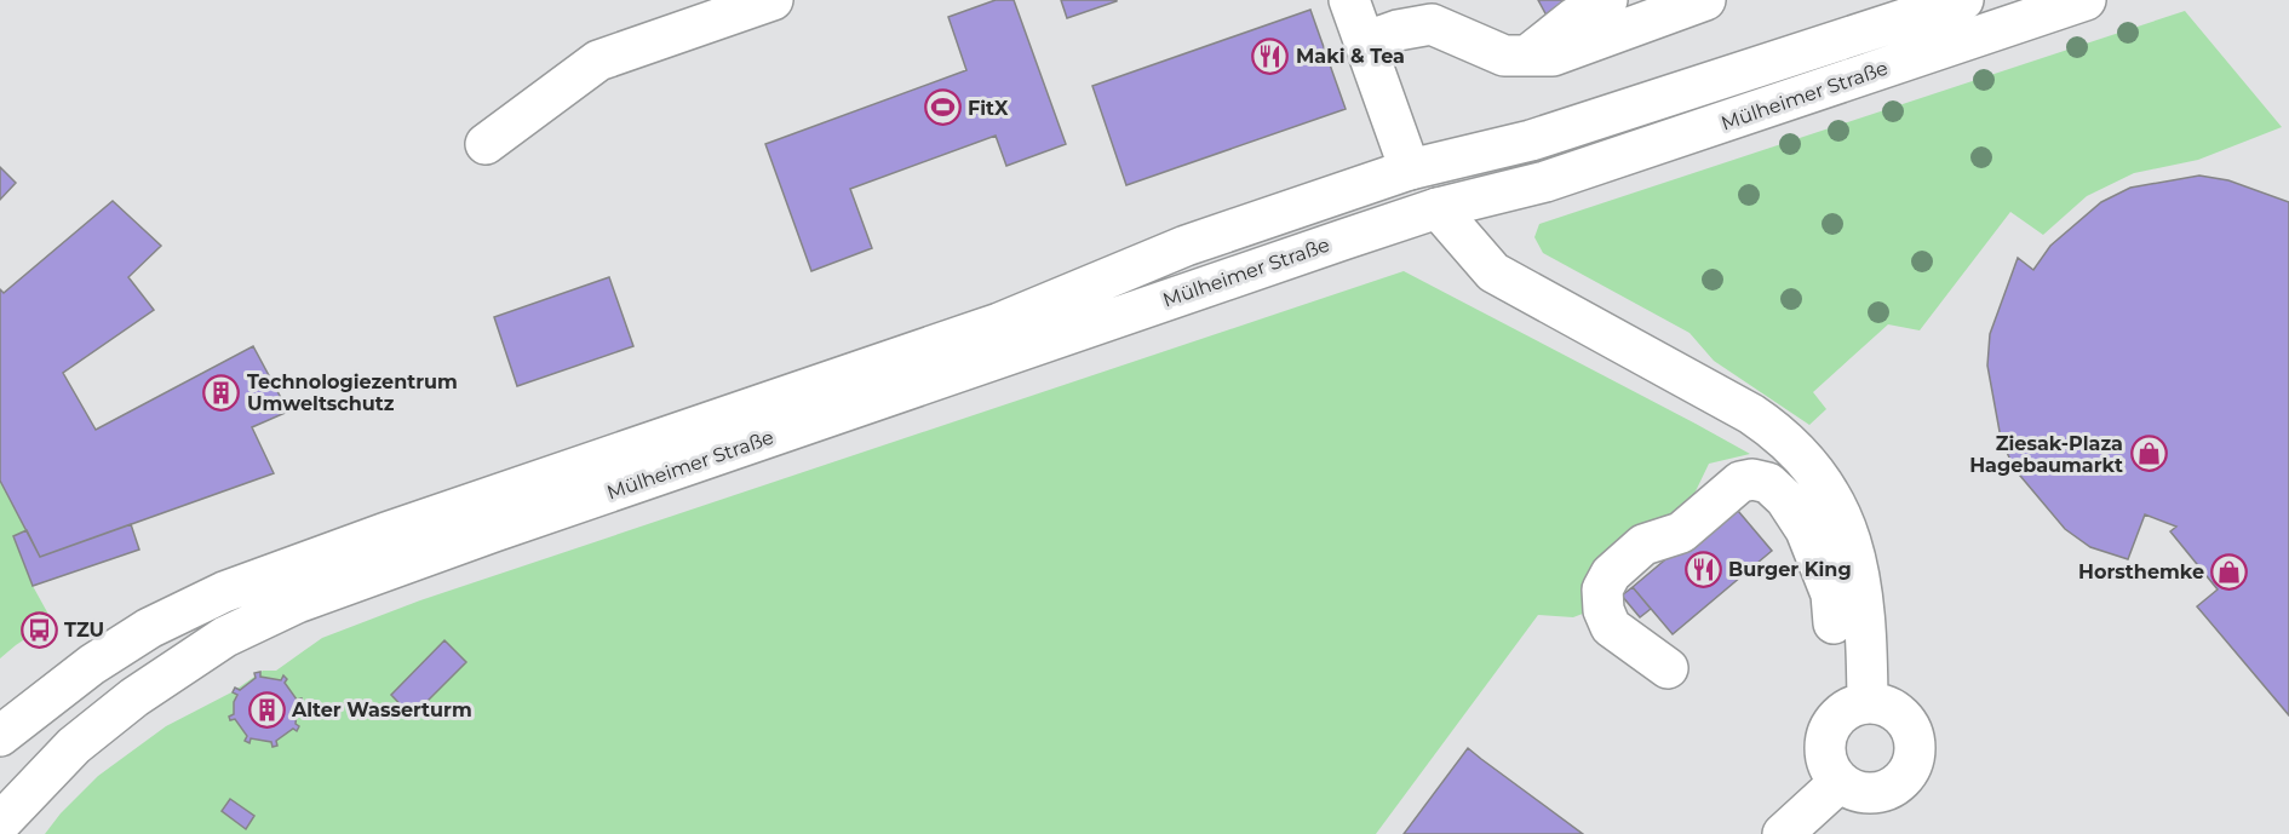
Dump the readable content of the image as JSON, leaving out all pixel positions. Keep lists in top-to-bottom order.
{
  "streets": {
    "main road": ["Mülheimer Straße"]
  },
  "places": {
    "restaurant": ["Maki & Tea", "Burger King"],
    "sports": ["FitX"],
    "building": ["Technologiezentrum Umweltschutz", "Alter Wasserturm"],
    "shop": ["Ziesak-Plaza Hagebaumarkt", "Horsthemke"],
    "bus stop": ["TZU"]
  }
}
